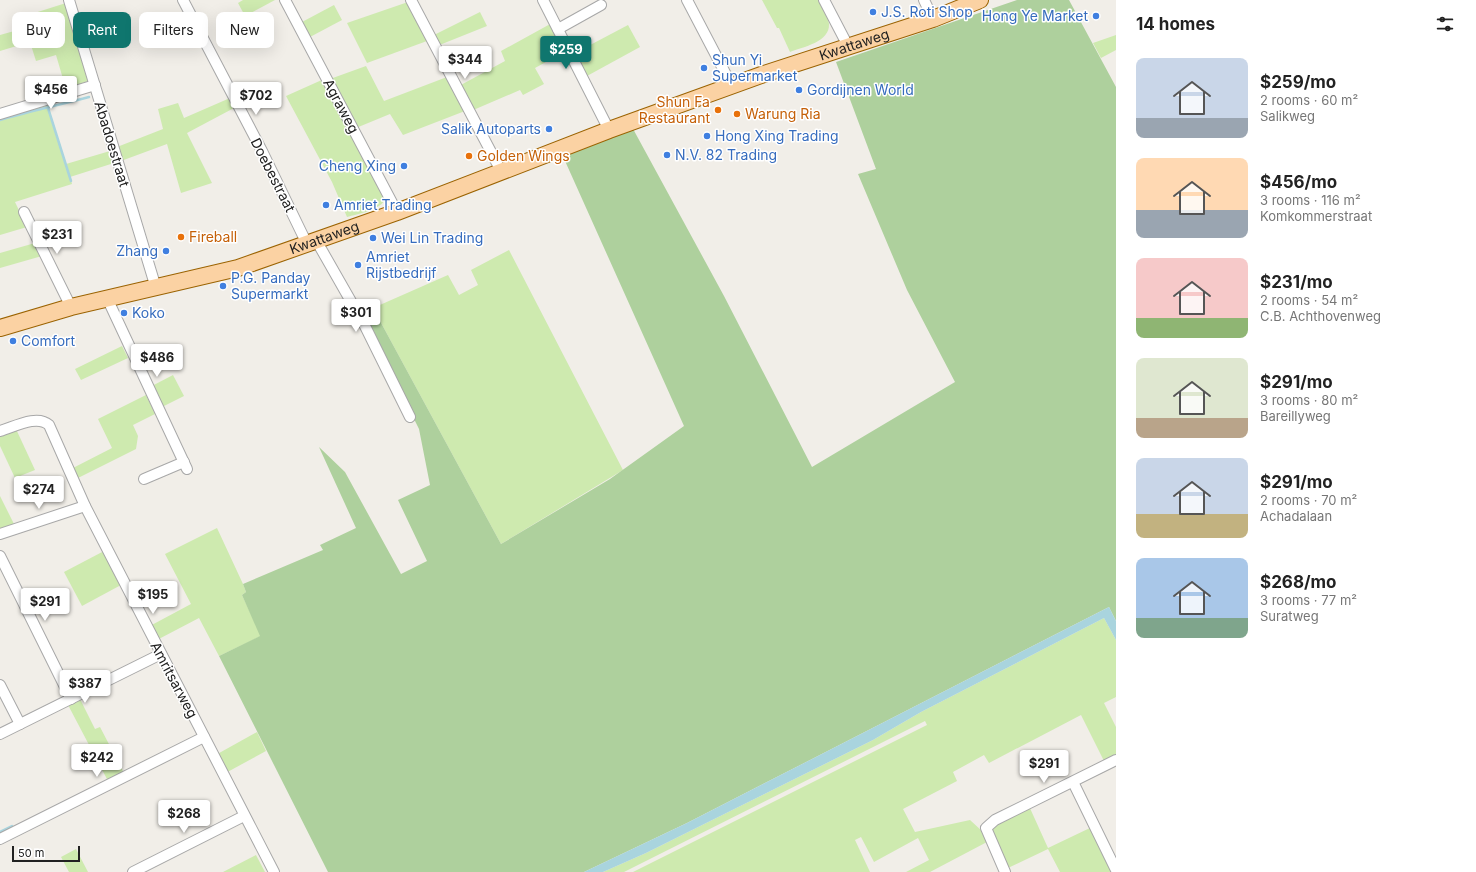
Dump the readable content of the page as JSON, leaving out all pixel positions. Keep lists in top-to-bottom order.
{
  "streets": {
    "main road": ["Kwattaweg"],
    "street": [
      "Agraweg",
      "Abadoestraat",
      "Doebestraat",
      "Amritsarweg"
    ]
  },
  "crossings": [
    ["Kwattaweg", "Agraweg"],
    ["Kwattaweg", "Abadoestraat"],
    ["Kwattaweg", "Doebestraat"]
  ],
  "places": [
    "J.S. Roti Shop",
    "Hong Ye Market",
    "Shun Yi Supermarket",
    "Gordijnen World",
    "Shun Fa Restaurant",
    "Warung Ria",
    "Salik Autoparts",
    "Hong Xing Trading",
    "N.V. 82 Trading",
    "Golden Wings",
    "Cheng Xing",
    "Amriet Trading",
    "Fireball",
    "Wei Lin Trading",
    "Zhang",
    "Amriet Rijstbedrijf",
    "P.G. Panday Supermarkt",
    "Koko",
    "Comfort"
  ],
  "scale_bar": "50 m",
  "page": {
    "heading": "14 homes",
    "chip": [
      "Buy",
      "Rent",
      "Filters",
      "New"
    ],
    "price": [
      "$259",
      "$344",
      "$456",
      "$702",
      "$231",
      "$301",
      "$486",
      "$274",
      "$195",
      "$291",
      "$387",
      "$242",
      "$291",
      "$268"
    ],
    "list": [
      {
        "name": "$259/mo",
        "note": "2 rooms · 60 m² · Salikweg"
      },
      {
        "name": "$456/mo",
        "note": "3 rooms · 116 m² · Komkommerstraat"
      },
      {
        "name": "$231/mo",
        "note": "2 rooms · 54 m² · C.B. Achthovenweg"
      },
      {
        "name": "$291/mo",
        "note": "3 rooms · 80 m² · Bareillyweg"
      },
      {
        "name": "$291/mo",
        "note": "2 rooms · 70 m² · Achadalaan"
      },
      {
        "name": "$268/mo",
        "note": "3 rooms · 77 m² · Suratweg"
      }
    ],
    "scale": "50 m"
  }
}
